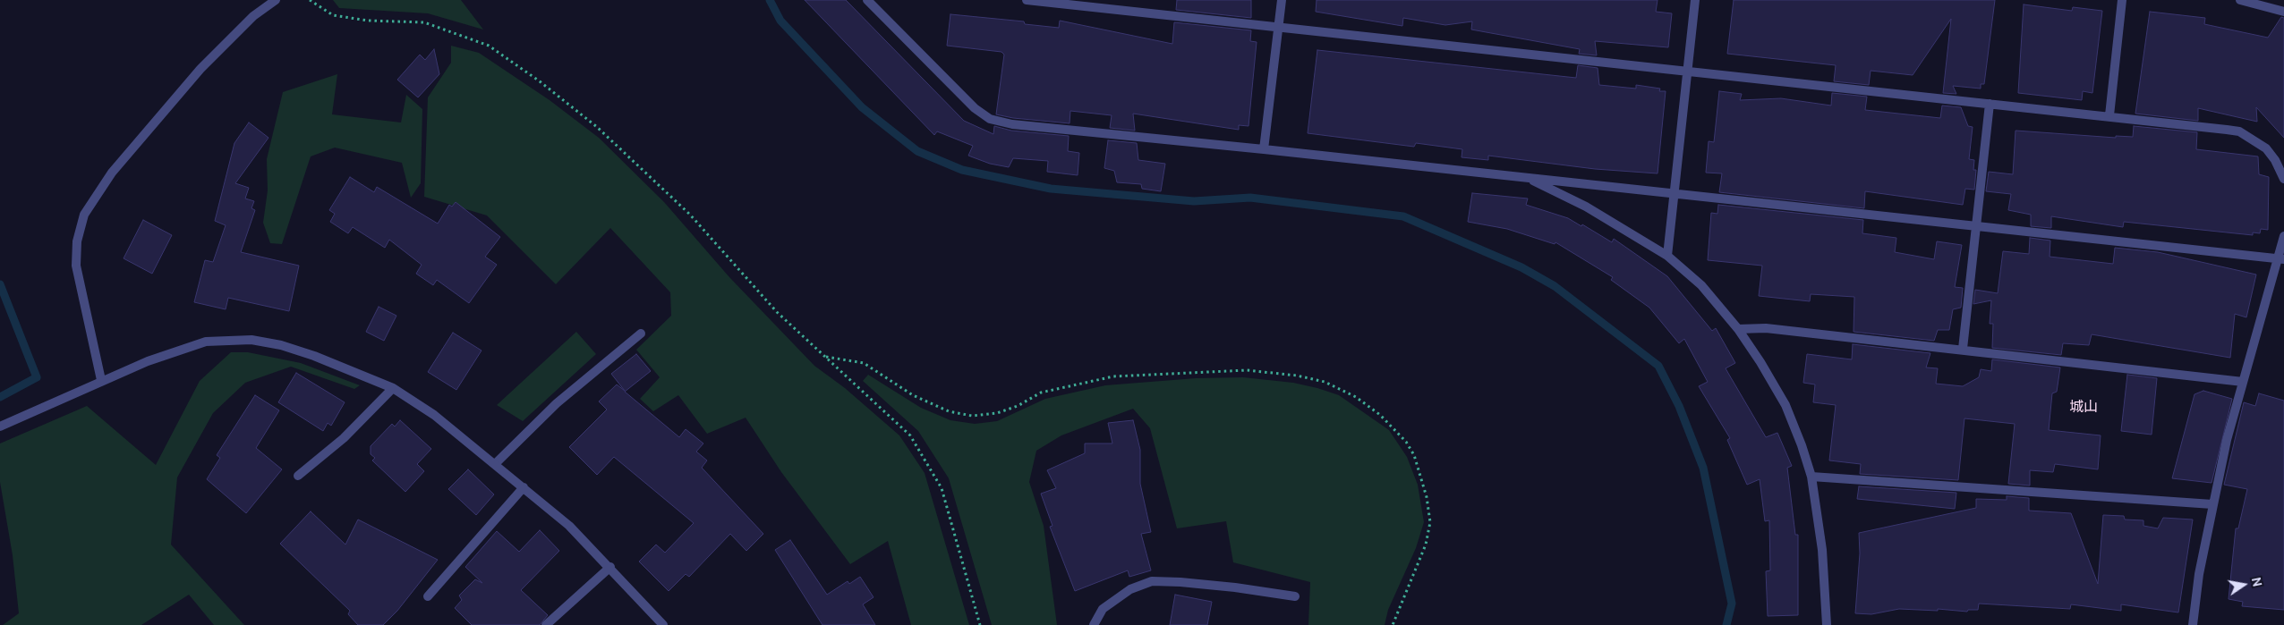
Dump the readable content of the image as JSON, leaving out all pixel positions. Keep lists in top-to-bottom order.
{
  "districts": ["城山"],
  "north": "right"
}
